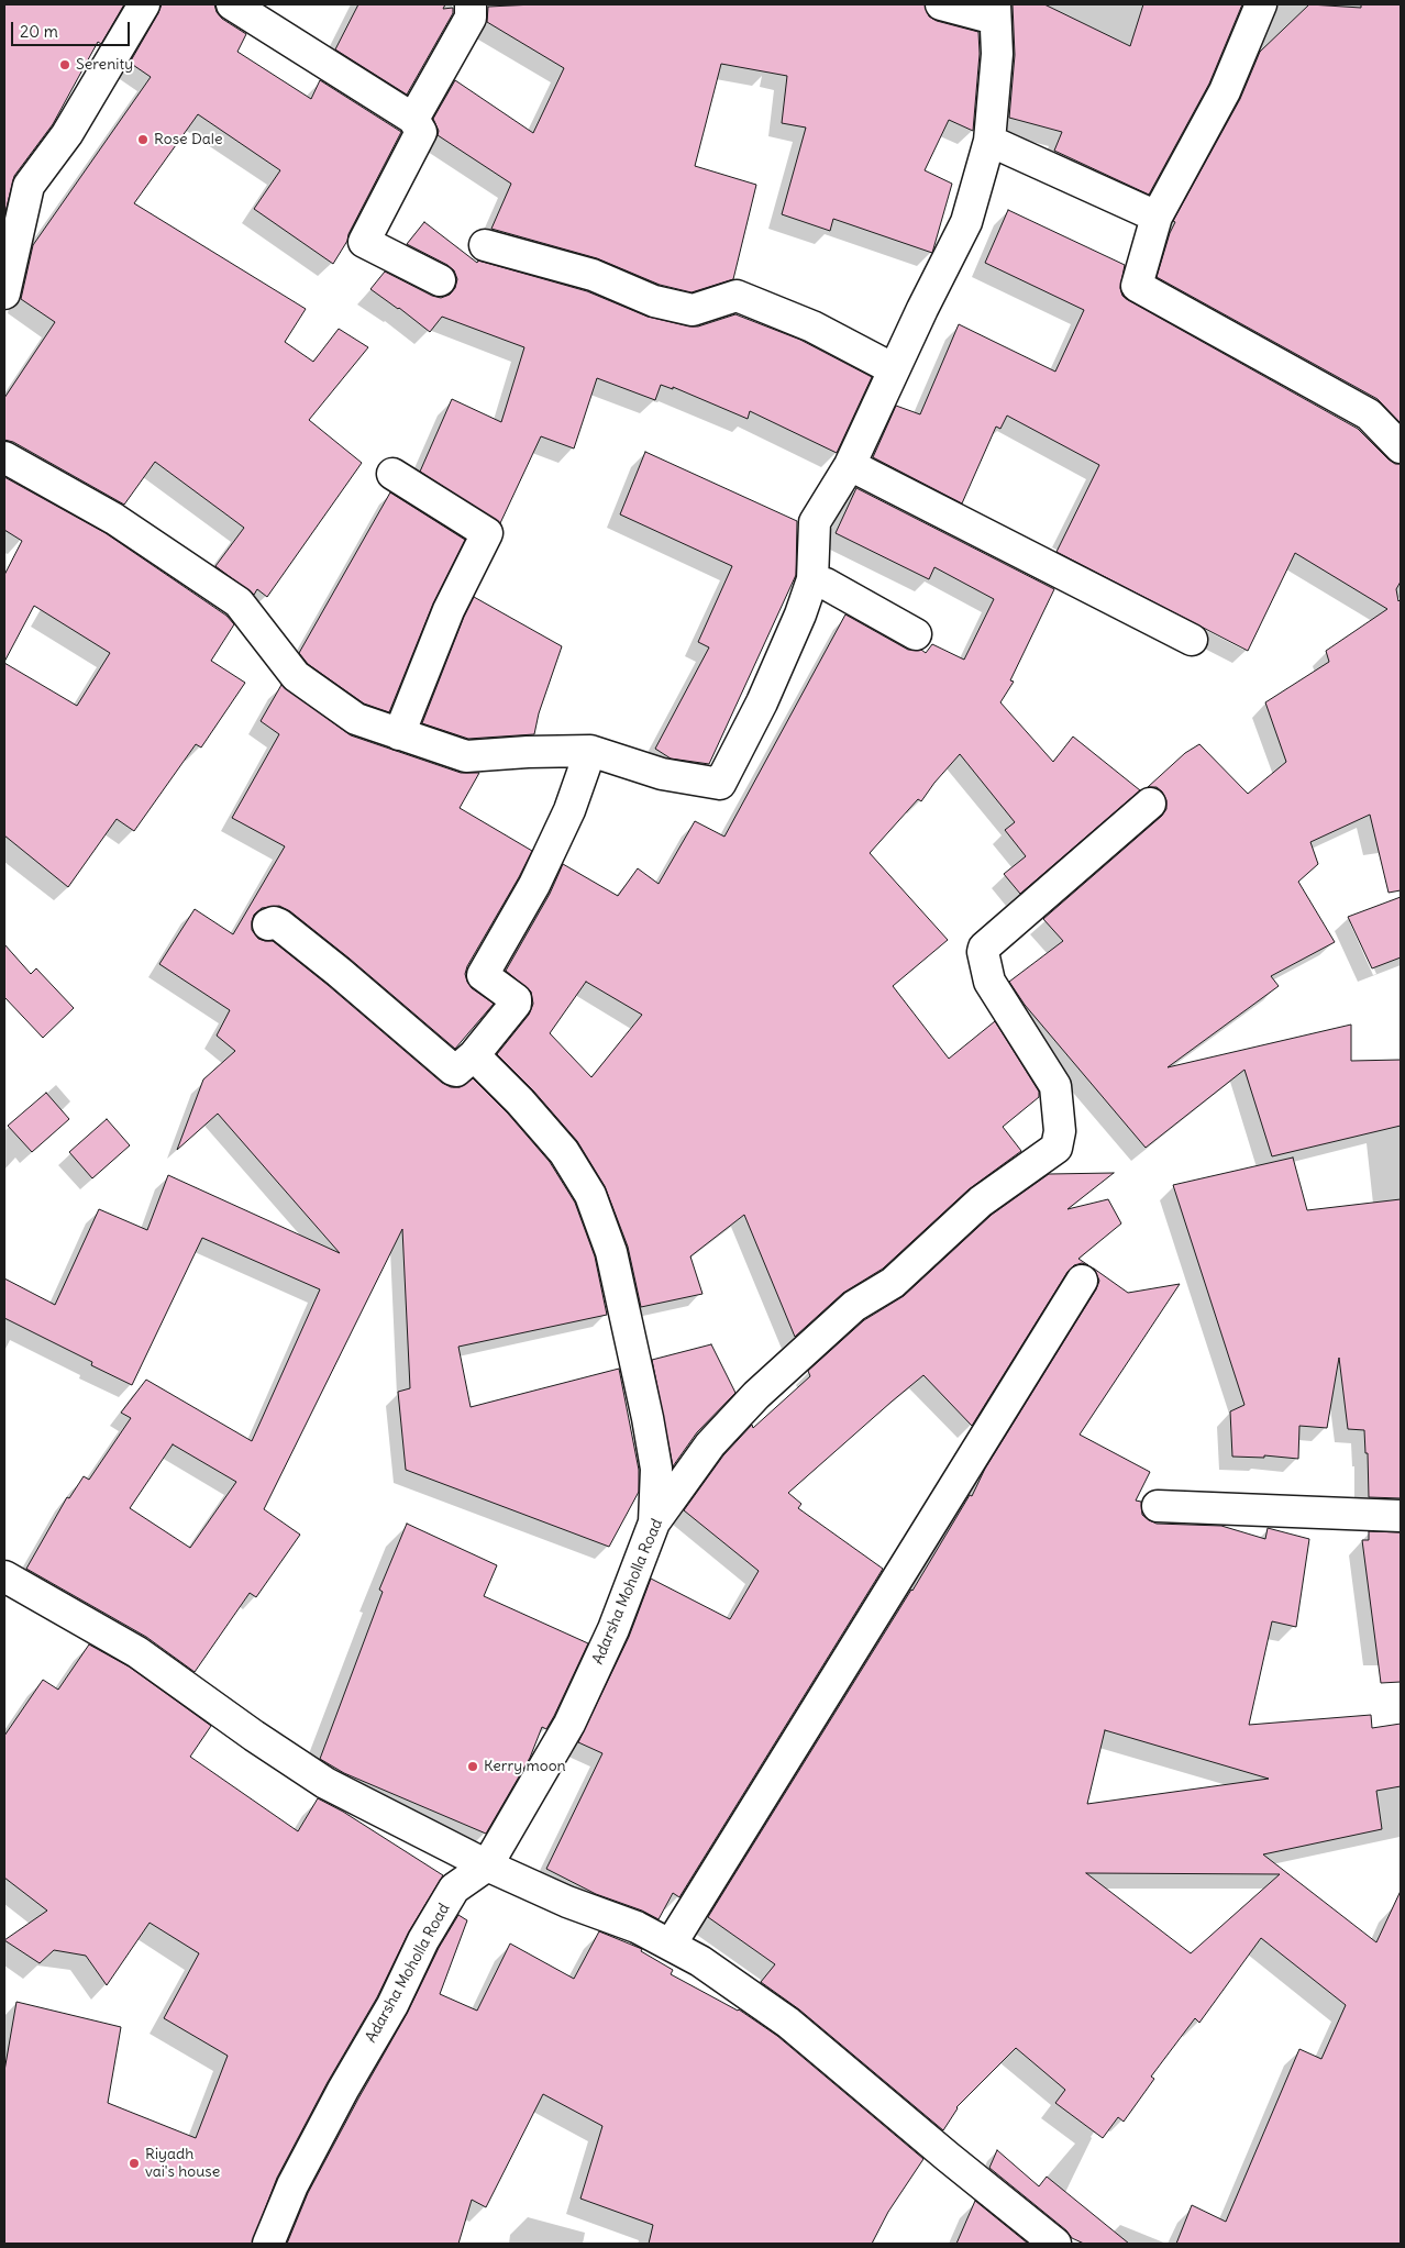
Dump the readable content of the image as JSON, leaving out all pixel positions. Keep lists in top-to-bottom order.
{
  "streets": {
    "street": ["Adarsha Moholla Road"]
  },
  "places": [
    "Serenity",
    "Rose Dale",
    "Kerry moon",
    "Riyadh vai's house"
  ],
  "scale_bar": "20 m"
}
